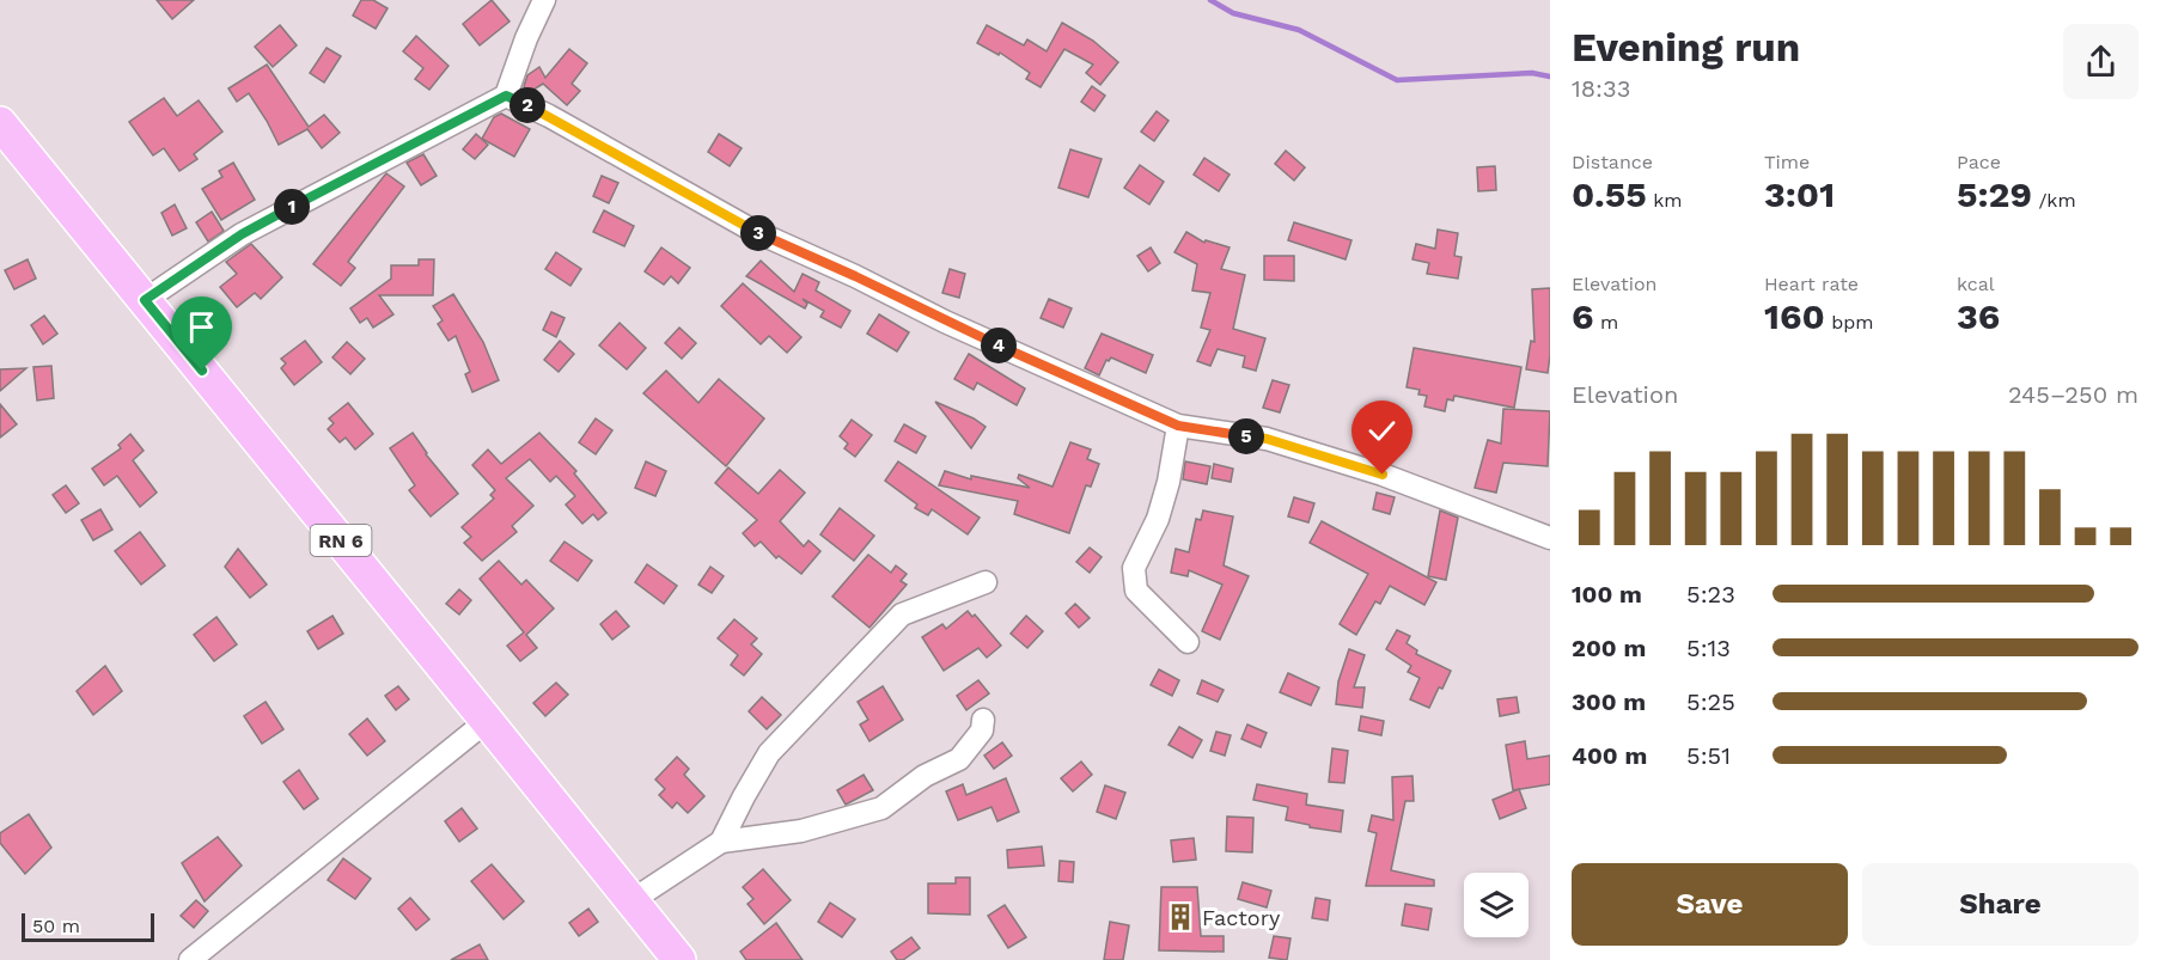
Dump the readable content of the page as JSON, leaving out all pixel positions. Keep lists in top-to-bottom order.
{
  "streets": {
    "main road": ["RN 6"]
  },
  "places": {
    "building": ["Factory"]
  },
  "scale_bar": "50 m",
  "page": {
    "heading": ["Evening run", "18:33"],
    "pins": [
      "2",
      "1",
      "3",
      "4",
      "5"
    ],
    "stats": [
      ["Distance", "0.55 km"],
      ["Time", "3:01"],
      ["Pace", "5:29 /km"],
      ["Elevation", "6 m"],
      ["Heart rate", "160 bpm"],
      ["kcal", "36"]
    ],
    "chart": ["Elevation", "245–250 m"],
    "list": [
      {
        "name": "100 m",
        "note": "5:23"
      },
      {
        "name": "200 m",
        "note": "5:13"
      },
      {
        "name": "300 m",
        "note": "5:25"
      },
      {
        "name": "400 m",
        "note": "5:51"
      }
    ],
    "buttons": ["Save", "Share"],
    "scale": "50 m"
  }
}
